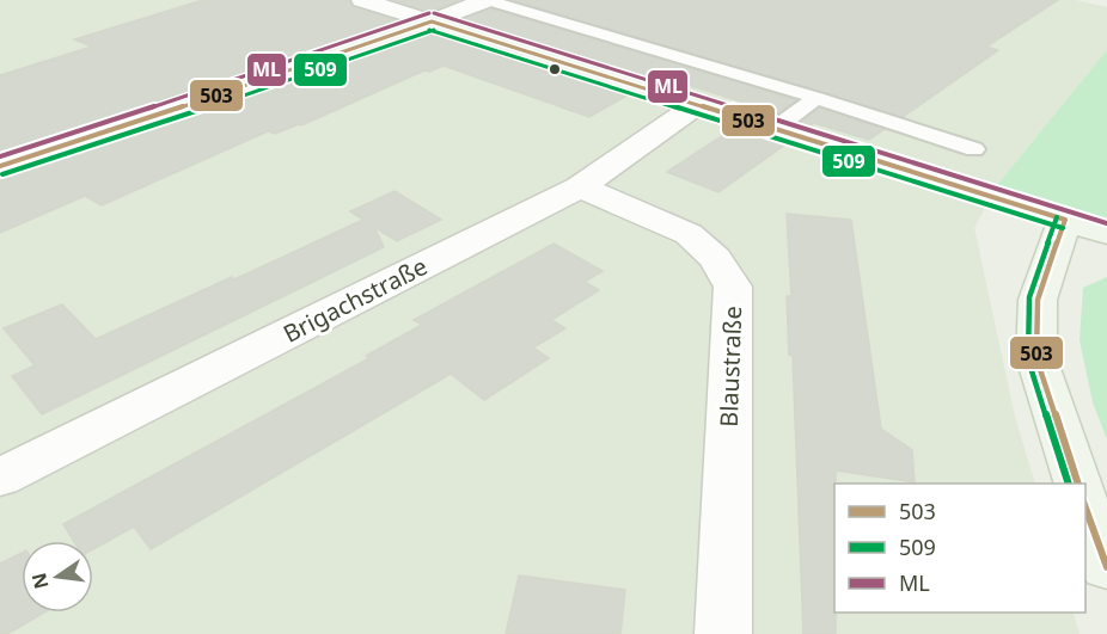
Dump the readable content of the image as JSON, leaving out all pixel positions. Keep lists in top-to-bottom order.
{
  "streets": {
    "street": ["Brigachstraße", "Blaustraße"]
  },
  "crossings": [
    ["Brigachstraße", "Blaustraße"]
  ],
  "lines": ["transit line ML", "transit line 503", "transit line 509"],
  "legend": ["503", "509", "ML"],
  "north": "left"
}
